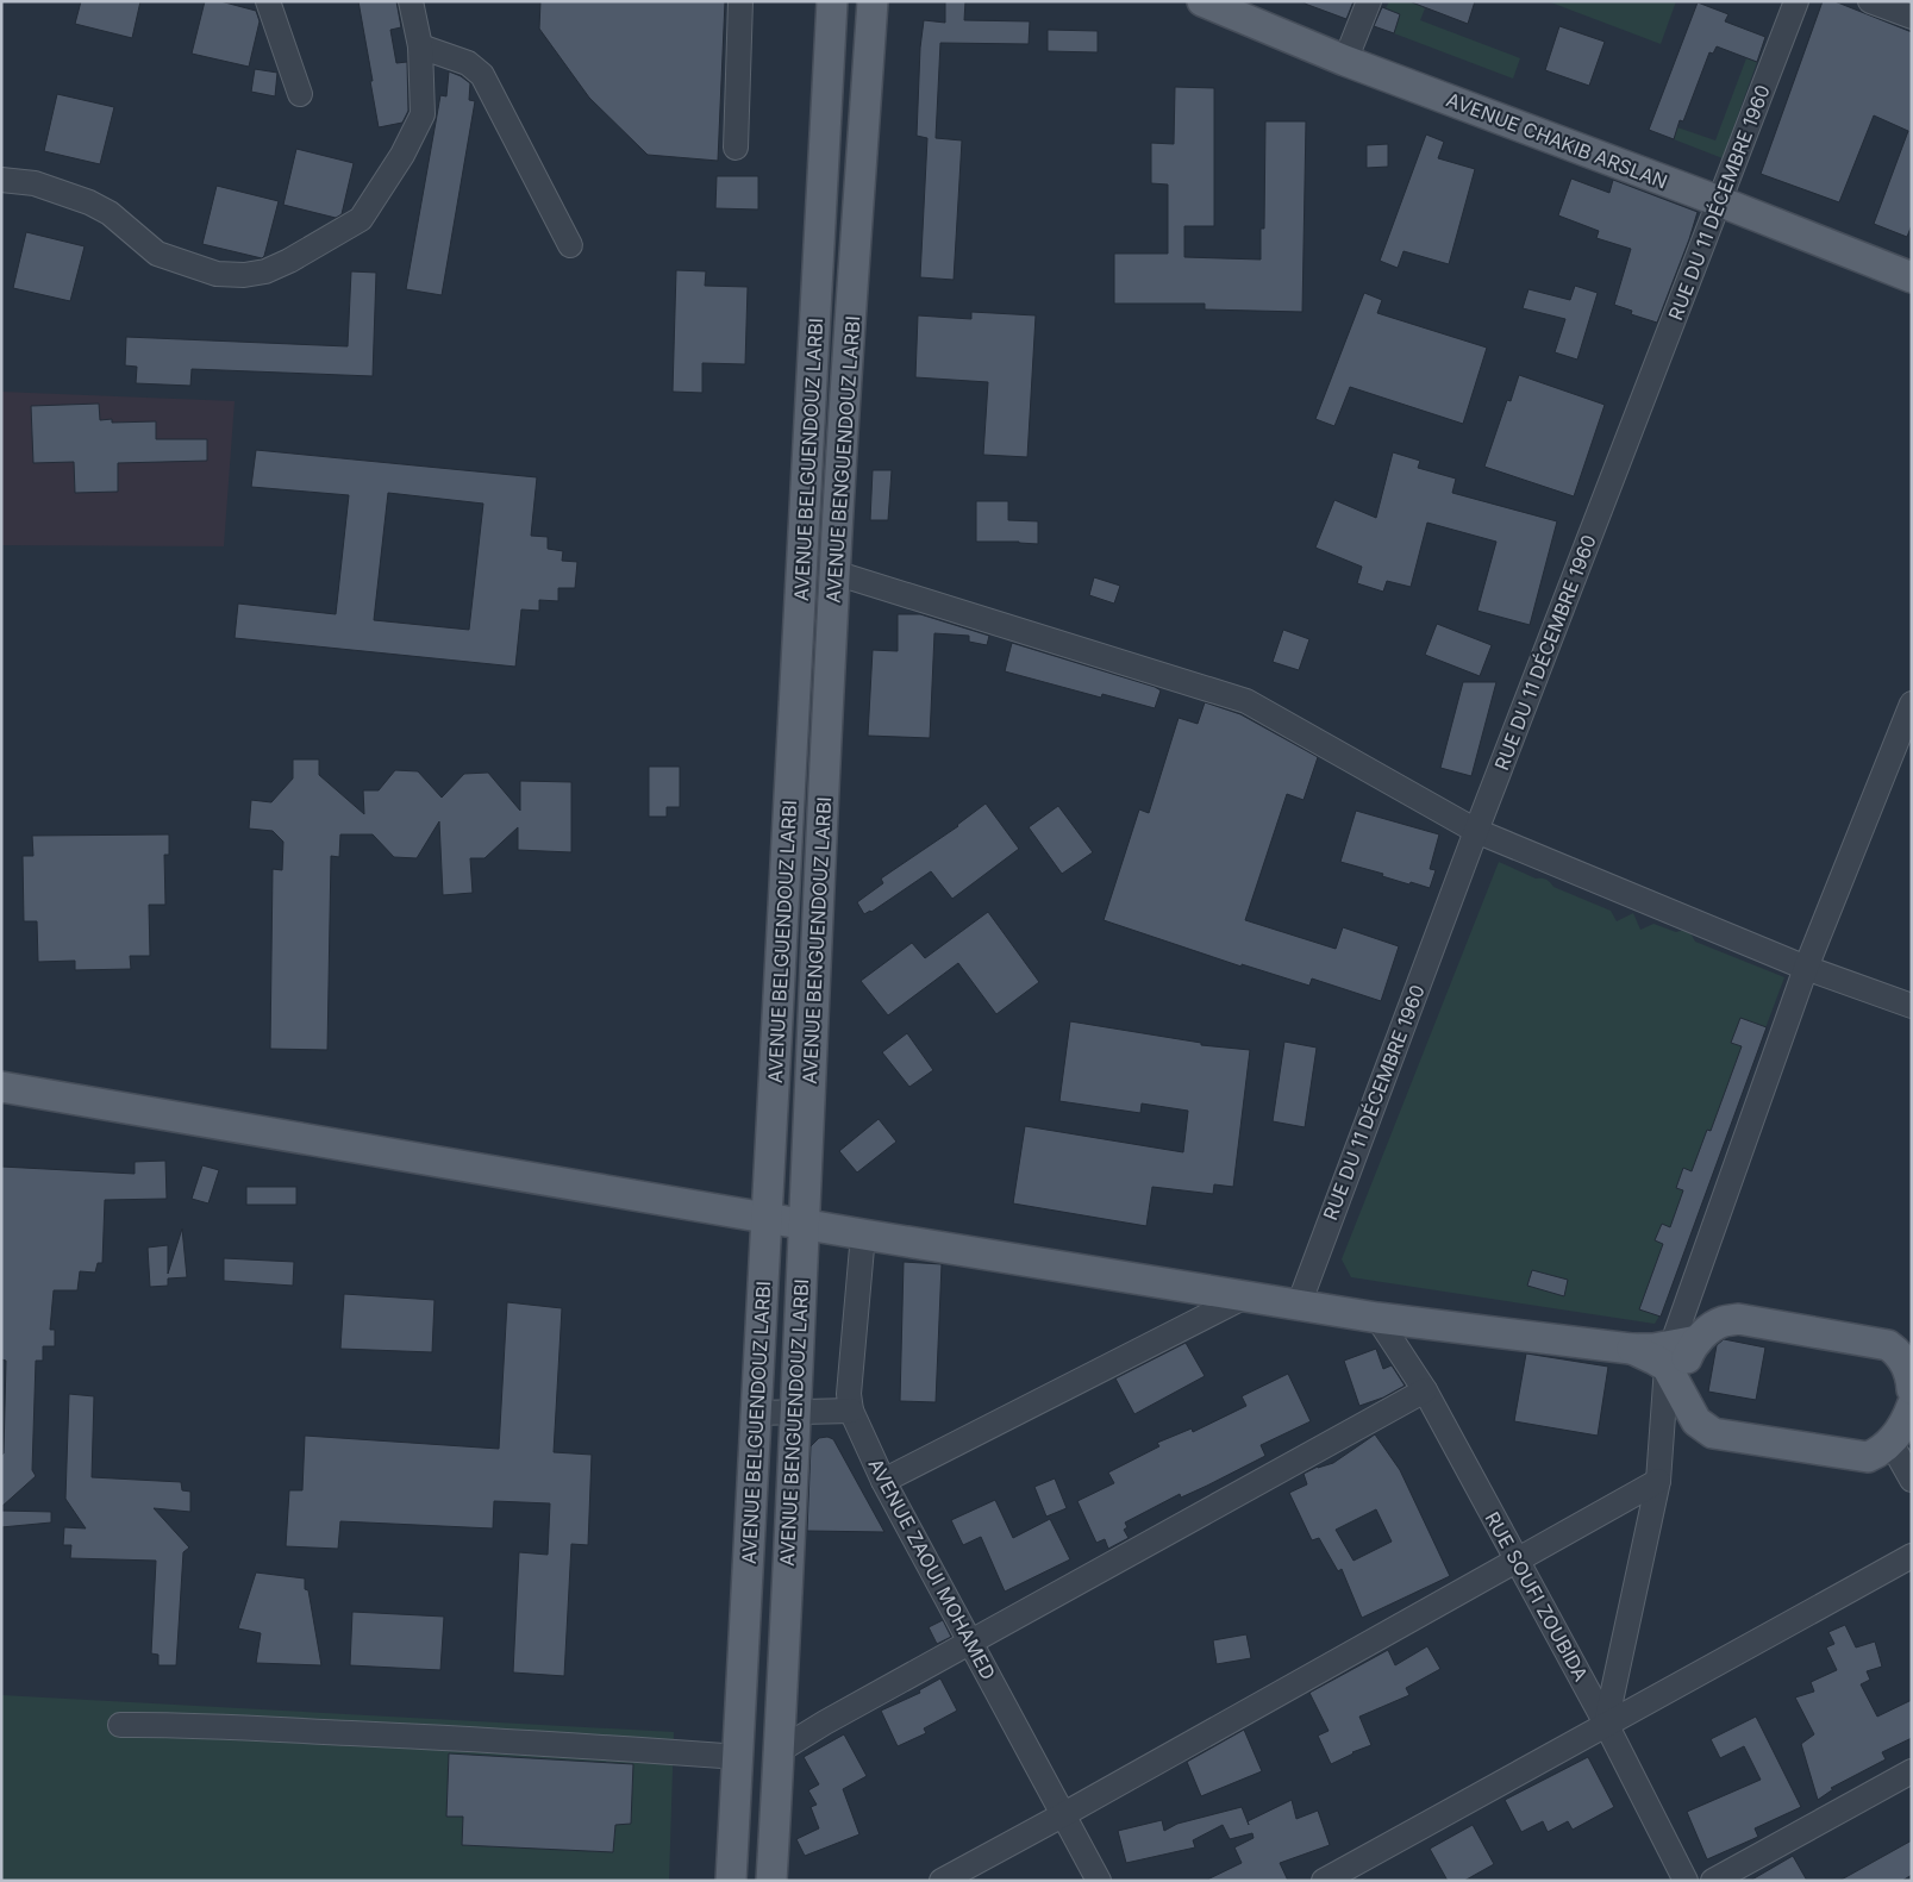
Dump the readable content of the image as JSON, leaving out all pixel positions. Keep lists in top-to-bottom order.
{
  "streets": {
    "main road": ["AVENUE CHAKIB ARSLAN", "AVENUE BELGUENDOUZ LARBI", "AVENUE BENGUENDOUZ LARBI"],
    "street": ["RUE DU 11 DÉCEMBRE 1960", "AVENUE ZAOUI MOHAMED", "RUE SOUFI ZOUBIDA"]
  },
  "crossings": [
    ["AVENUE CHAKIB ARSLAN", "RUE DU 11 DÉCEMBRE 1960"]
  ]
}
